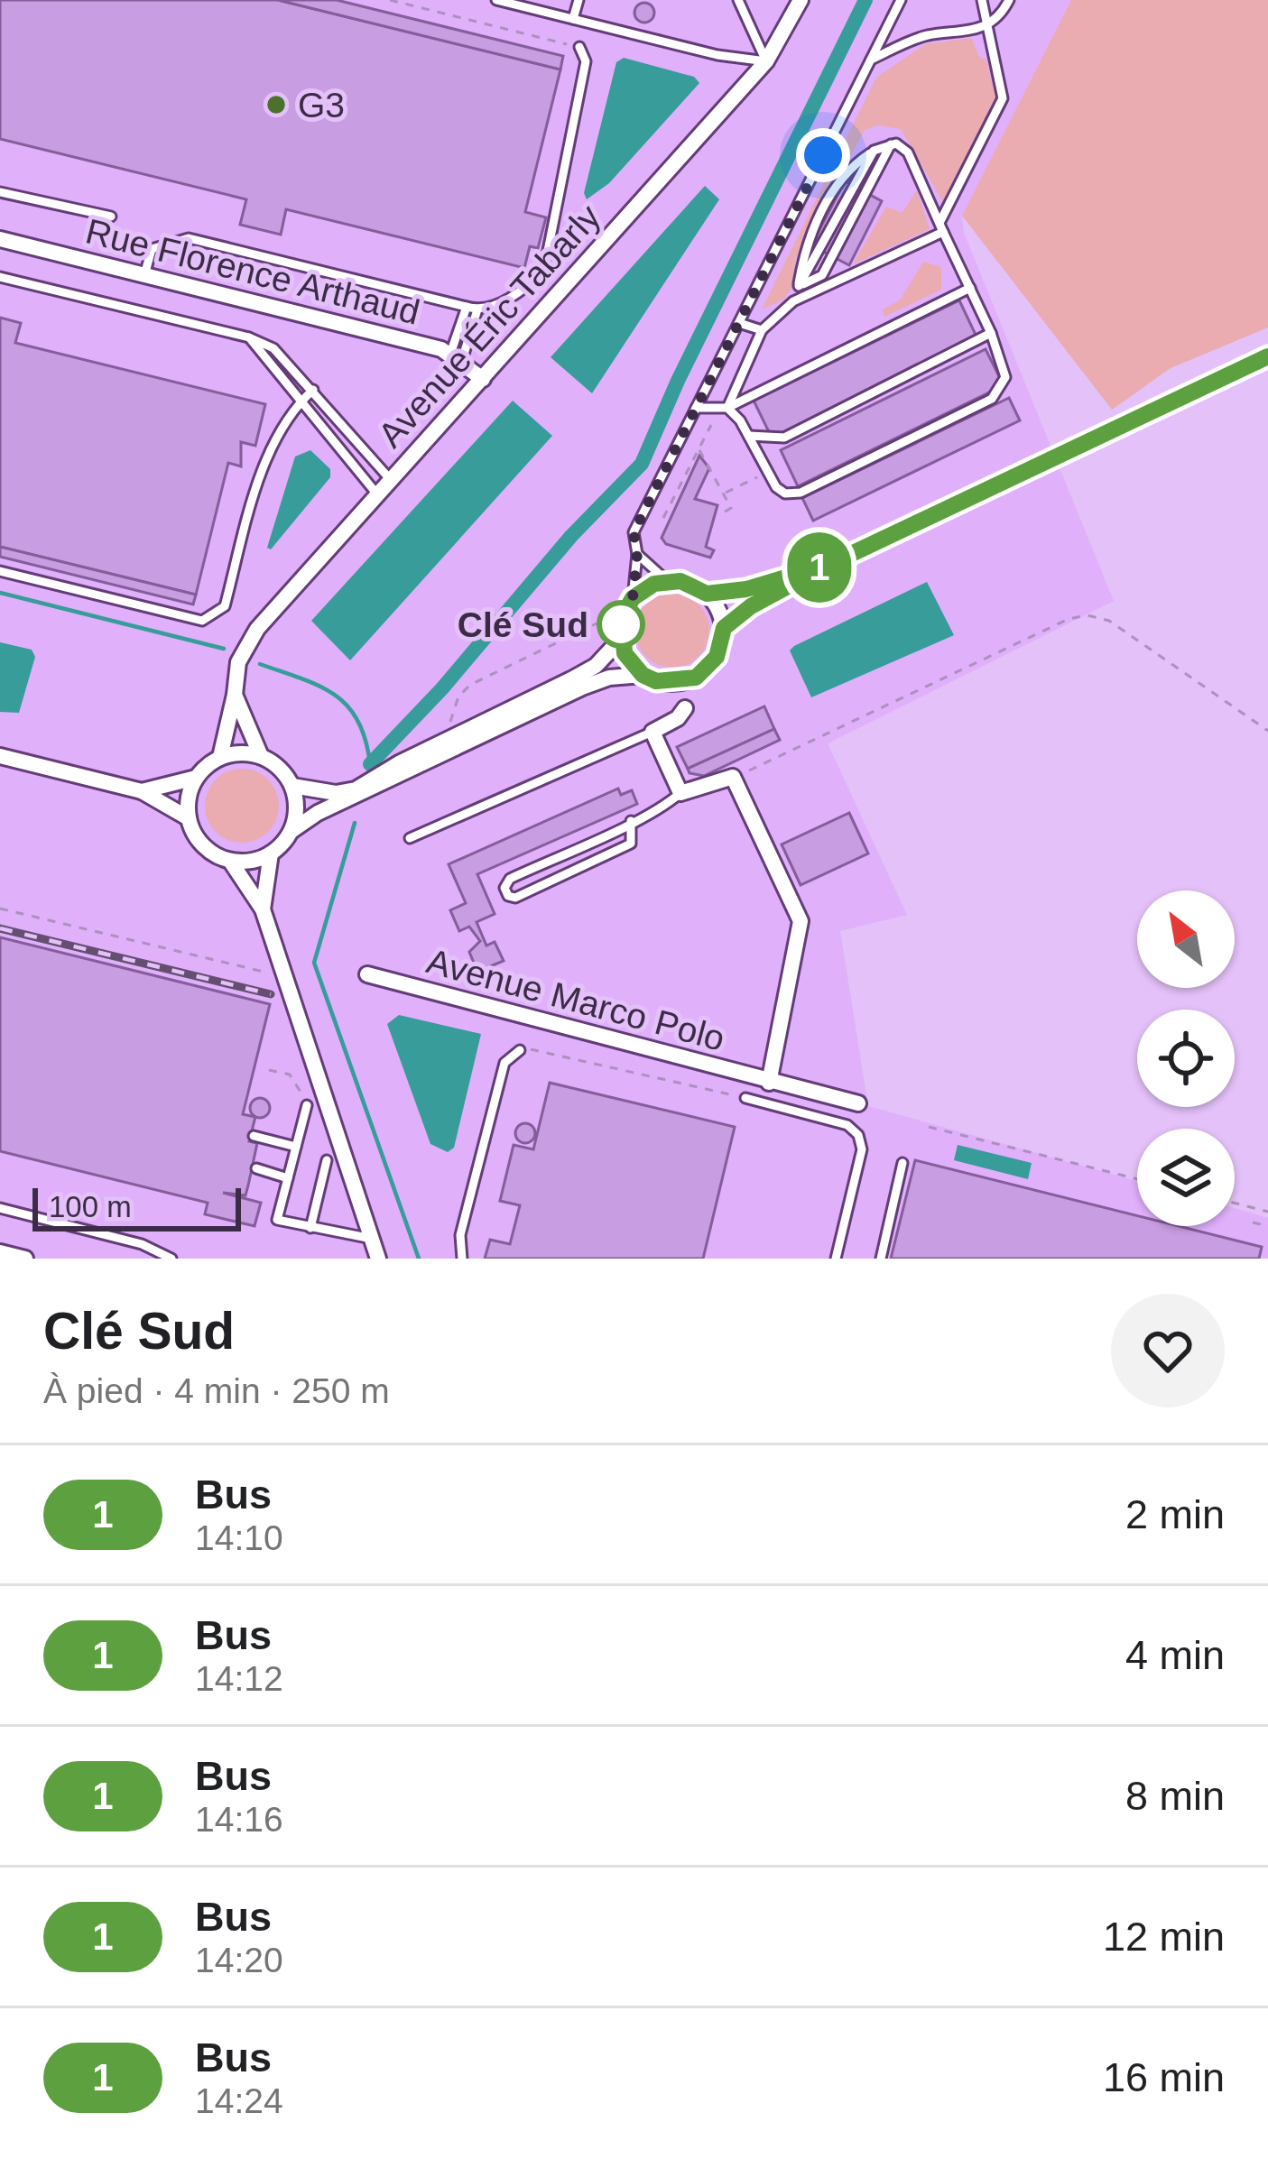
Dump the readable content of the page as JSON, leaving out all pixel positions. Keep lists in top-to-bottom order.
{
  "streets": {
    "street": ["Rue Florence Arthaud", "Avenue Éric Tabarly", "Avenue Marco Polo"]
  },
  "crossings": [
    ["Rue Florence Arthaud", "Avenue Éric Tabarly"]
  ],
  "places": ["G3", "Clé Sud"],
  "lines": ["bus line 1"],
  "scale_bar": "100 m",
  "north": "top left",
  "page": {
    "on_map": "1",
    "scale": "100 m",
    "heading": ["Clé Sud", "À pied · 4 min · 250 m"],
    "list": [
      {
        "mark": "1",
        "name": "Bus",
        "note": "14:10",
        "value": "2 min"
      },
      {
        "mark": "1",
        "name": "Bus",
        "note": "14:12",
        "value": "4 min"
      },
      {
        "mark": "1",
        "name": "Bus",
        "note": "14:16",
        "value": "8 min"
      },
      {
        "mark": "1",
        "name": "Bus",
        "note": "14:20",
        "value": "12 min"
      },
      {
        "mark": "1",
        "name": "Bus",
        "note": "14:24",
        "value": "16 min"
      }
    ]
  }
}
